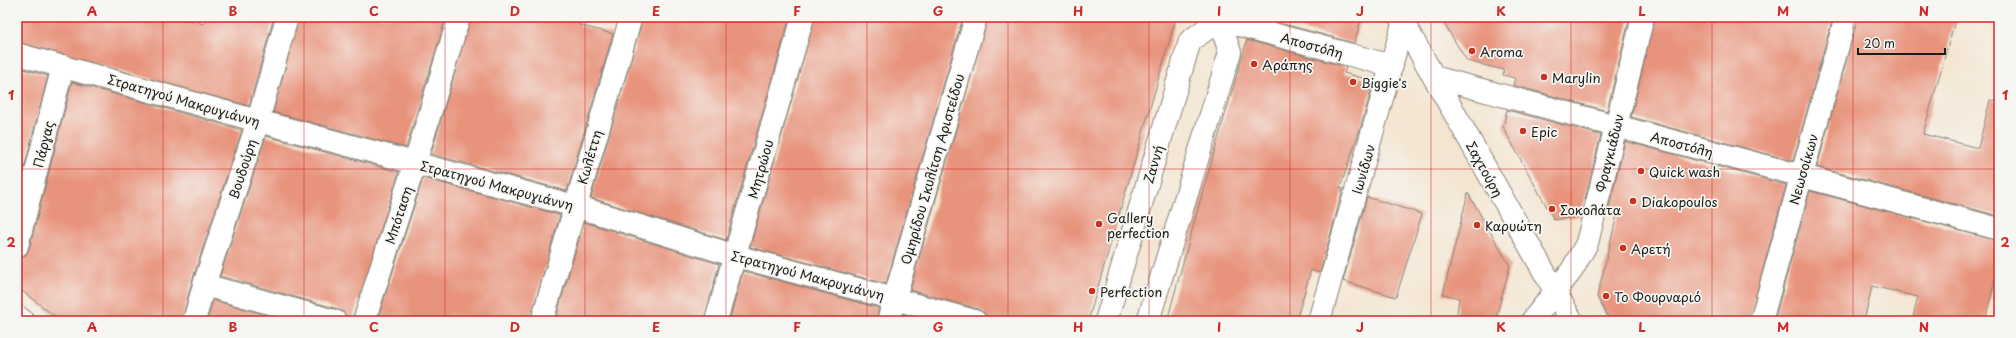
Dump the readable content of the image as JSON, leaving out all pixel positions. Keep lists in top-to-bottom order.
{
  "streets": {
    "street": [
      "Αποστόλη",
      "Στρατηγού Μακρυγιάννη",
      "Πάργας",
      "Φραγκιάδων",
      "Κωλέττη",
      "Ζαννή",
      "Βουδούρη",
      "Μητρώου",
      "Ομηρίδου Σκυλίτση Αριστείδου",
      "Ιωνίδων",
      "Σαχτούρη",
      "Νεωσοίκων",
      "Μπόταση"
    ]
  },
  "crossings": [
    ["Αποστόλη", "Φραγκιάδων"],
    ["Αποστόλη", "Ζαννή"],
    ["Αποστόλη", "Ιωνίδων"],
    ["Αποστόλη", "Σαχτούρη"],
    ["Αποστόλη", "Νεωσοίκων"],
    ["Στρατηγού Μακρυγιάννη", "Πάργας"],
    ["Στρατηγού Μακρυγιάννη", "Κωλέττη"],
    ["Στρατηγού Μακρυγιάννη", "Βουδούρη"],
    ["Στρατηγού Μακρυγιάννη", "Μητρώου"],
    ["Στρατηγού Μακρυγιάννη", "Ομηρίδου Σκυλίτση Αριστείδου"],
    ["Στρατηγού Μακρυγιάννη", "Μπόταση"],
    ["Φραγκιάδων", "Σαχτούρη"],
    ["Ιωνίδων", "Σαχτούρη"]
  ],
  "places": [
    "Aroma",
    "Αράπης",
    "Marylin",
    "Biggie's",
    "Epic",
    "Quick wash",
    "Diakopoulos",
    "Σοκολάτα",
    "Gallery perfection",
    "Καρυώτη",
    "Αρετή",
    "Perfection",
    "Το Φουρναριό"
  ],
  "scale_bar": "20 m",
  "grid": {
    "columns": [
      "A",
      "B",
      "C",
      "D",
      "E",
      "F",
      "G",
      "H",
      "I",
      "J",
      "K",
      "L",
      "M",
      "N"
    ],
    "rows": ["1", "2"]
  }
}
